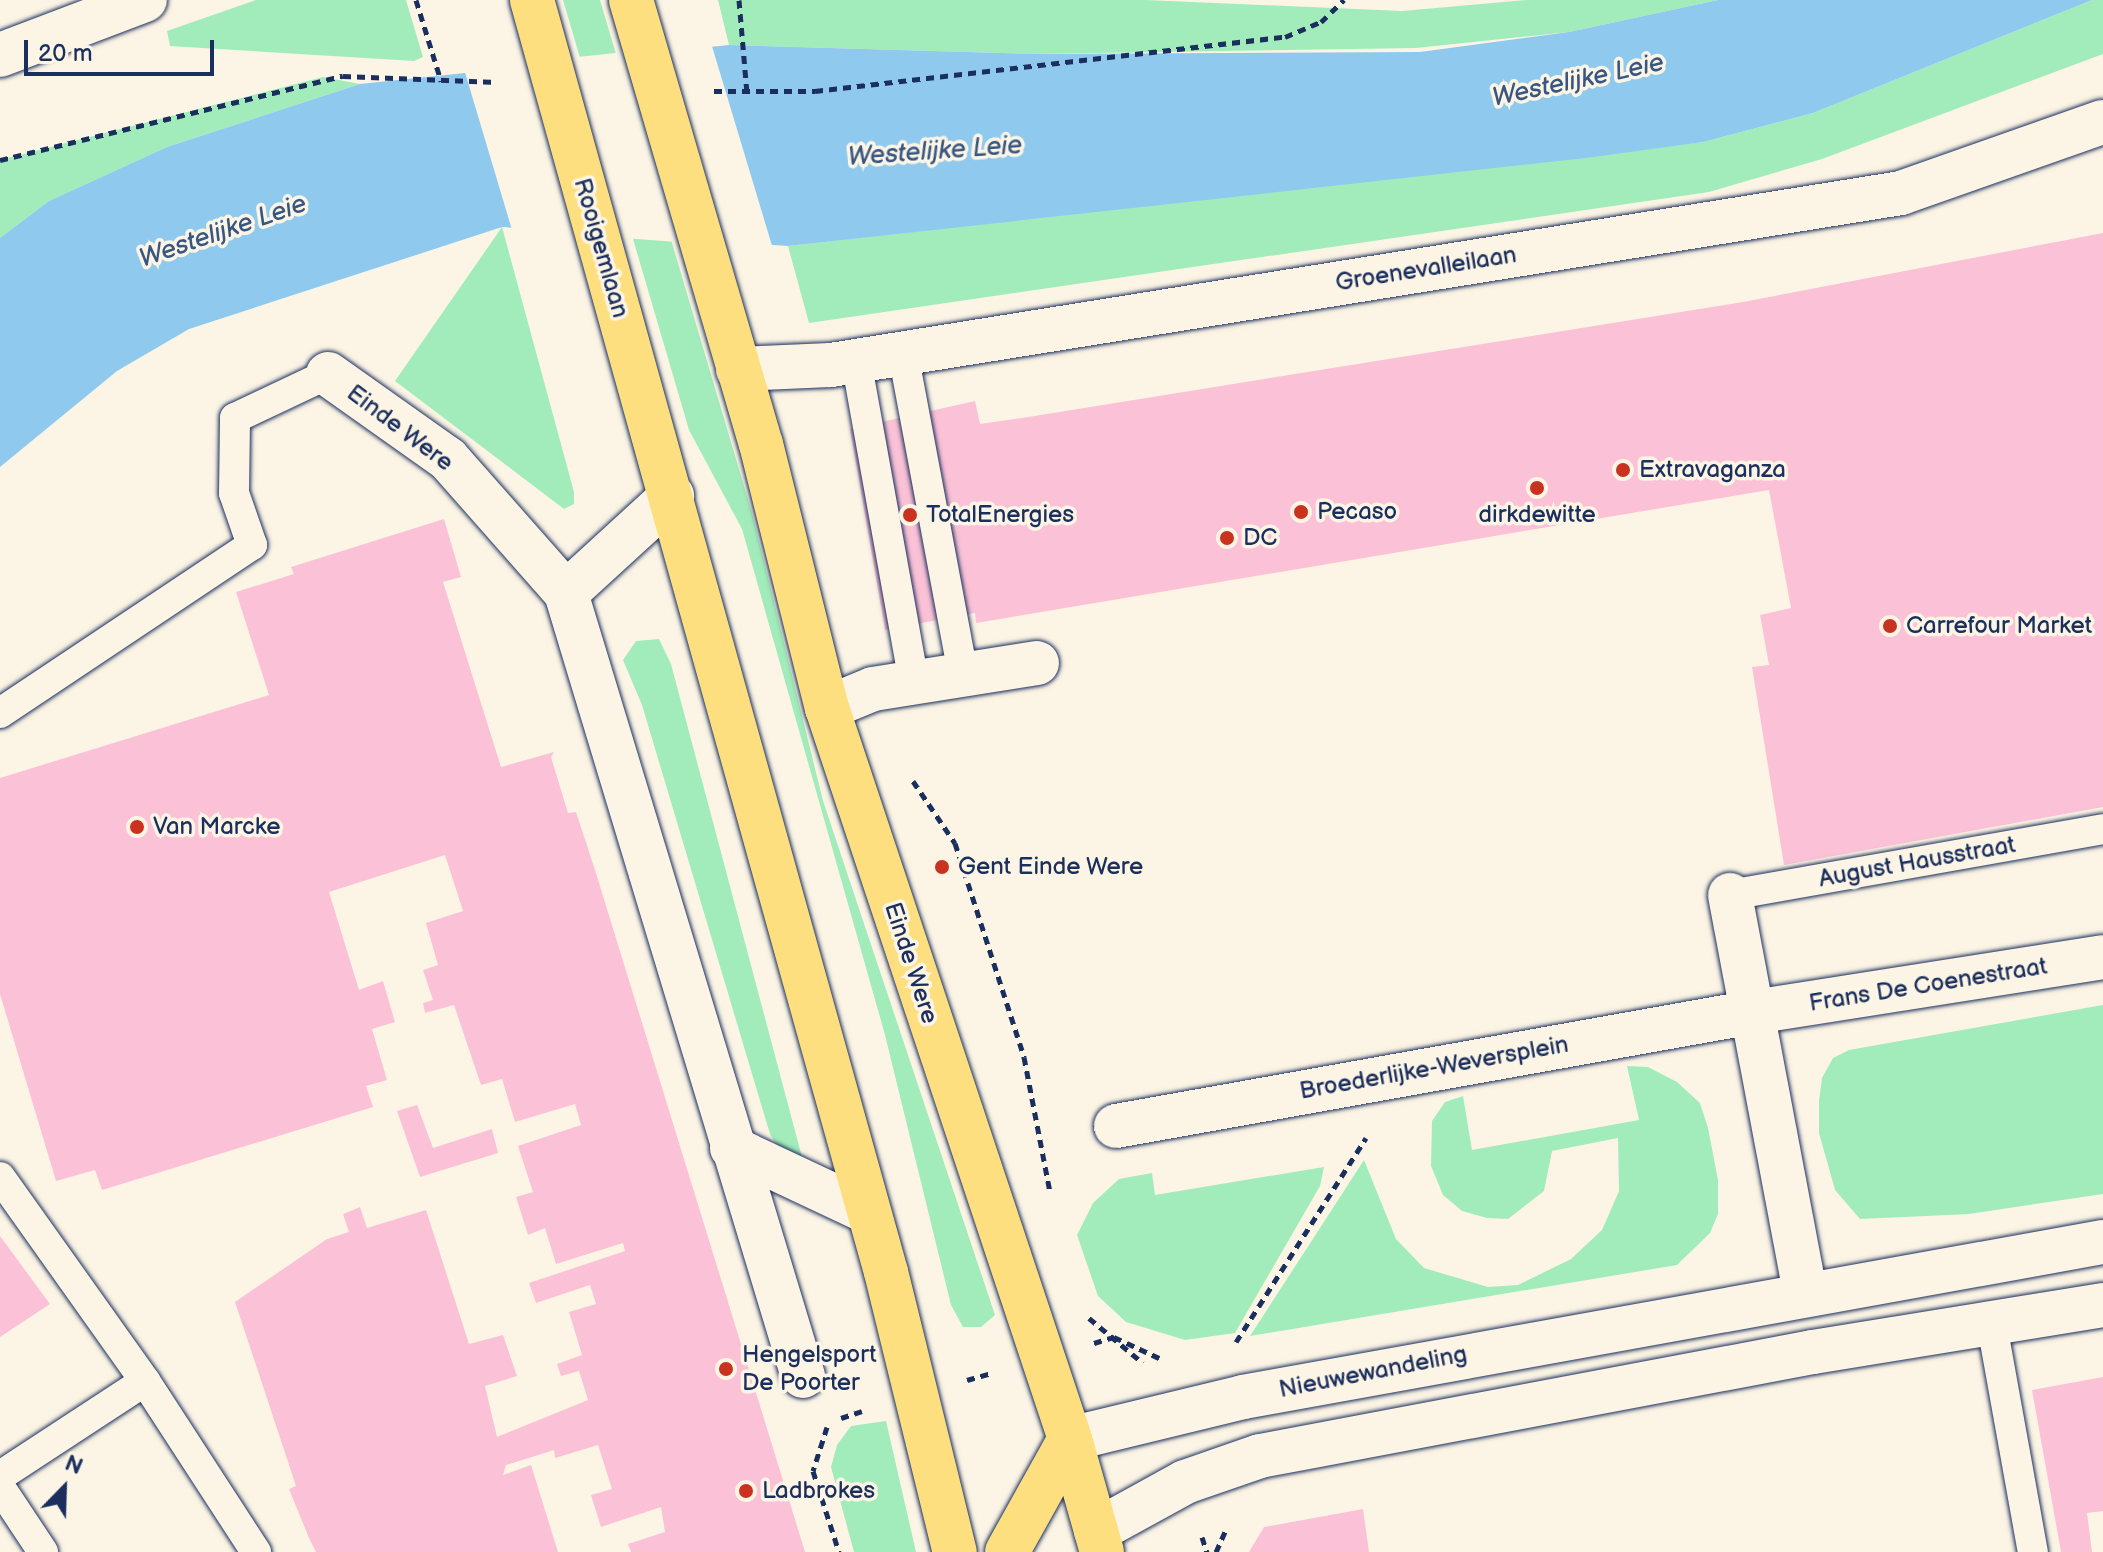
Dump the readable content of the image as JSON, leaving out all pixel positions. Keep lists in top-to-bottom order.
{
  "streets": {
    "main road": ["Rooigemlaan", "Einde Were"],
    "street": [
      "Groenevalleilaan",
      "Frans De Coenestraat",
      "Broederlijke-Weversplein",
      "Nieuwewandeling"
    ],
    "lane": ["August Hausstraat"]
  },
  "crossings": [
    ["Groenevalleilaan", "Einde Were"],
    ["Einde Were", "Nieuwewandeling"],
    ["Frans De Coenestraat", "Broederlijke-Weversplein"]
  ],
  "water": ["Westelijke Leie"],
  "places": [
    "Extravaganza",
    "dirkdewitte",
    "Pecaso",
    "TotalEnergies",
    "DC",
    "Carrefour Market",
    "Van Marcke",
    "Gent Einde Were",
    "Hengelsport De Poorter",
    "Ladbrokes"
  ],
  "scale_bar": "20 m",
  "north": "top right"
}
